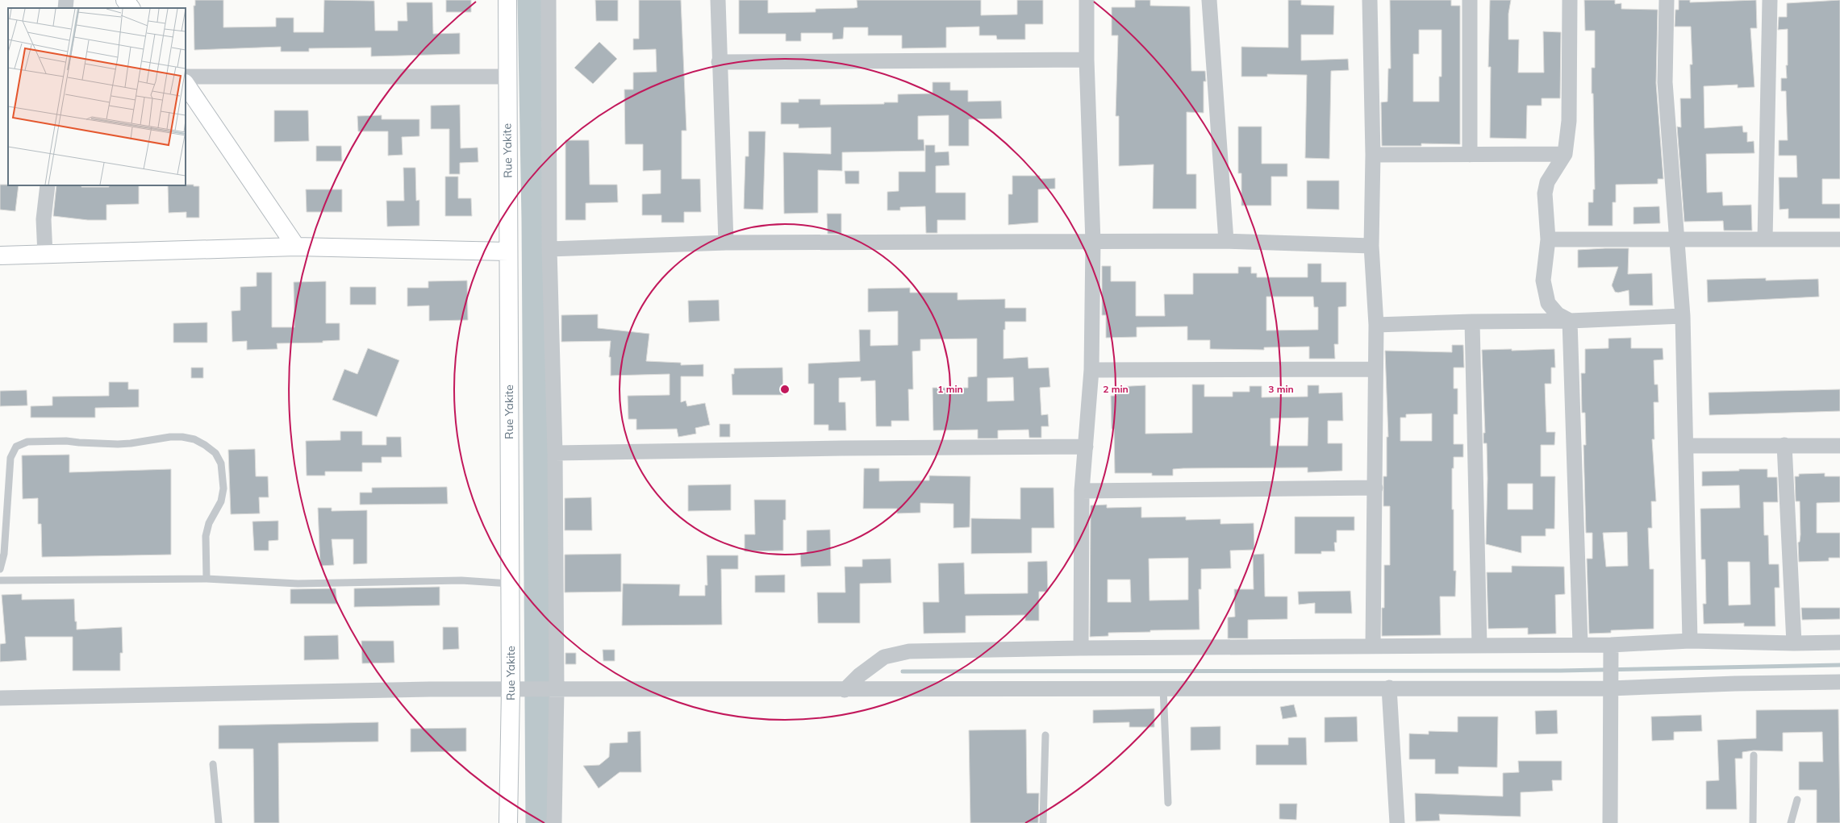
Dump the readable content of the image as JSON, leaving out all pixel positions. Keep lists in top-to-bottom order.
{
  "streets": {
    "main road": ["Rue Yakite"]
  },
  "rings": ["1 min", "2 min", "3 min"]
}
